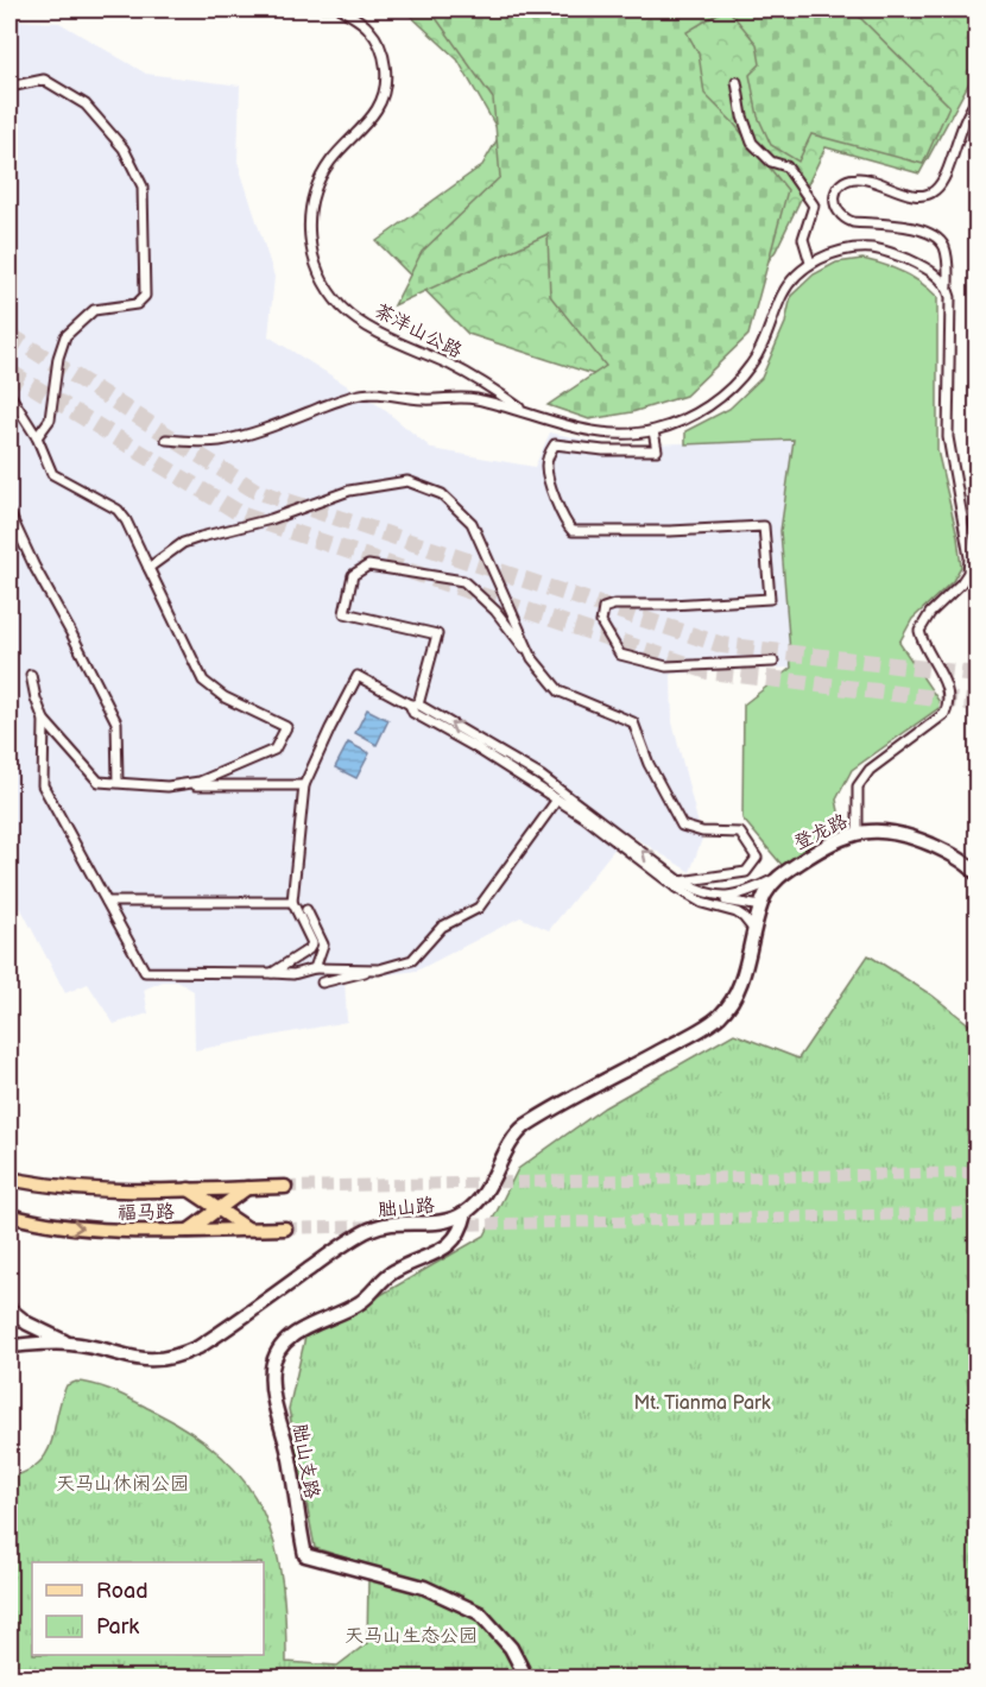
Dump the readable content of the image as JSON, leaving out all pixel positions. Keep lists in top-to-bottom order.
{
  "streets": {
    "main road": ["福马路"],
    "street": [
      "茶洋山公路",
      "登龙路",
      "胐山路",
      "胐山支路"
    ]
  },
  "crossings": [
    ["胐山路", "胐山支路"]
  ],
  "parks": ["Mt. Tianma Park", "天马山休闲公园", "天马山生态公园"],
  "legend": ["Road", "Park"]
}
